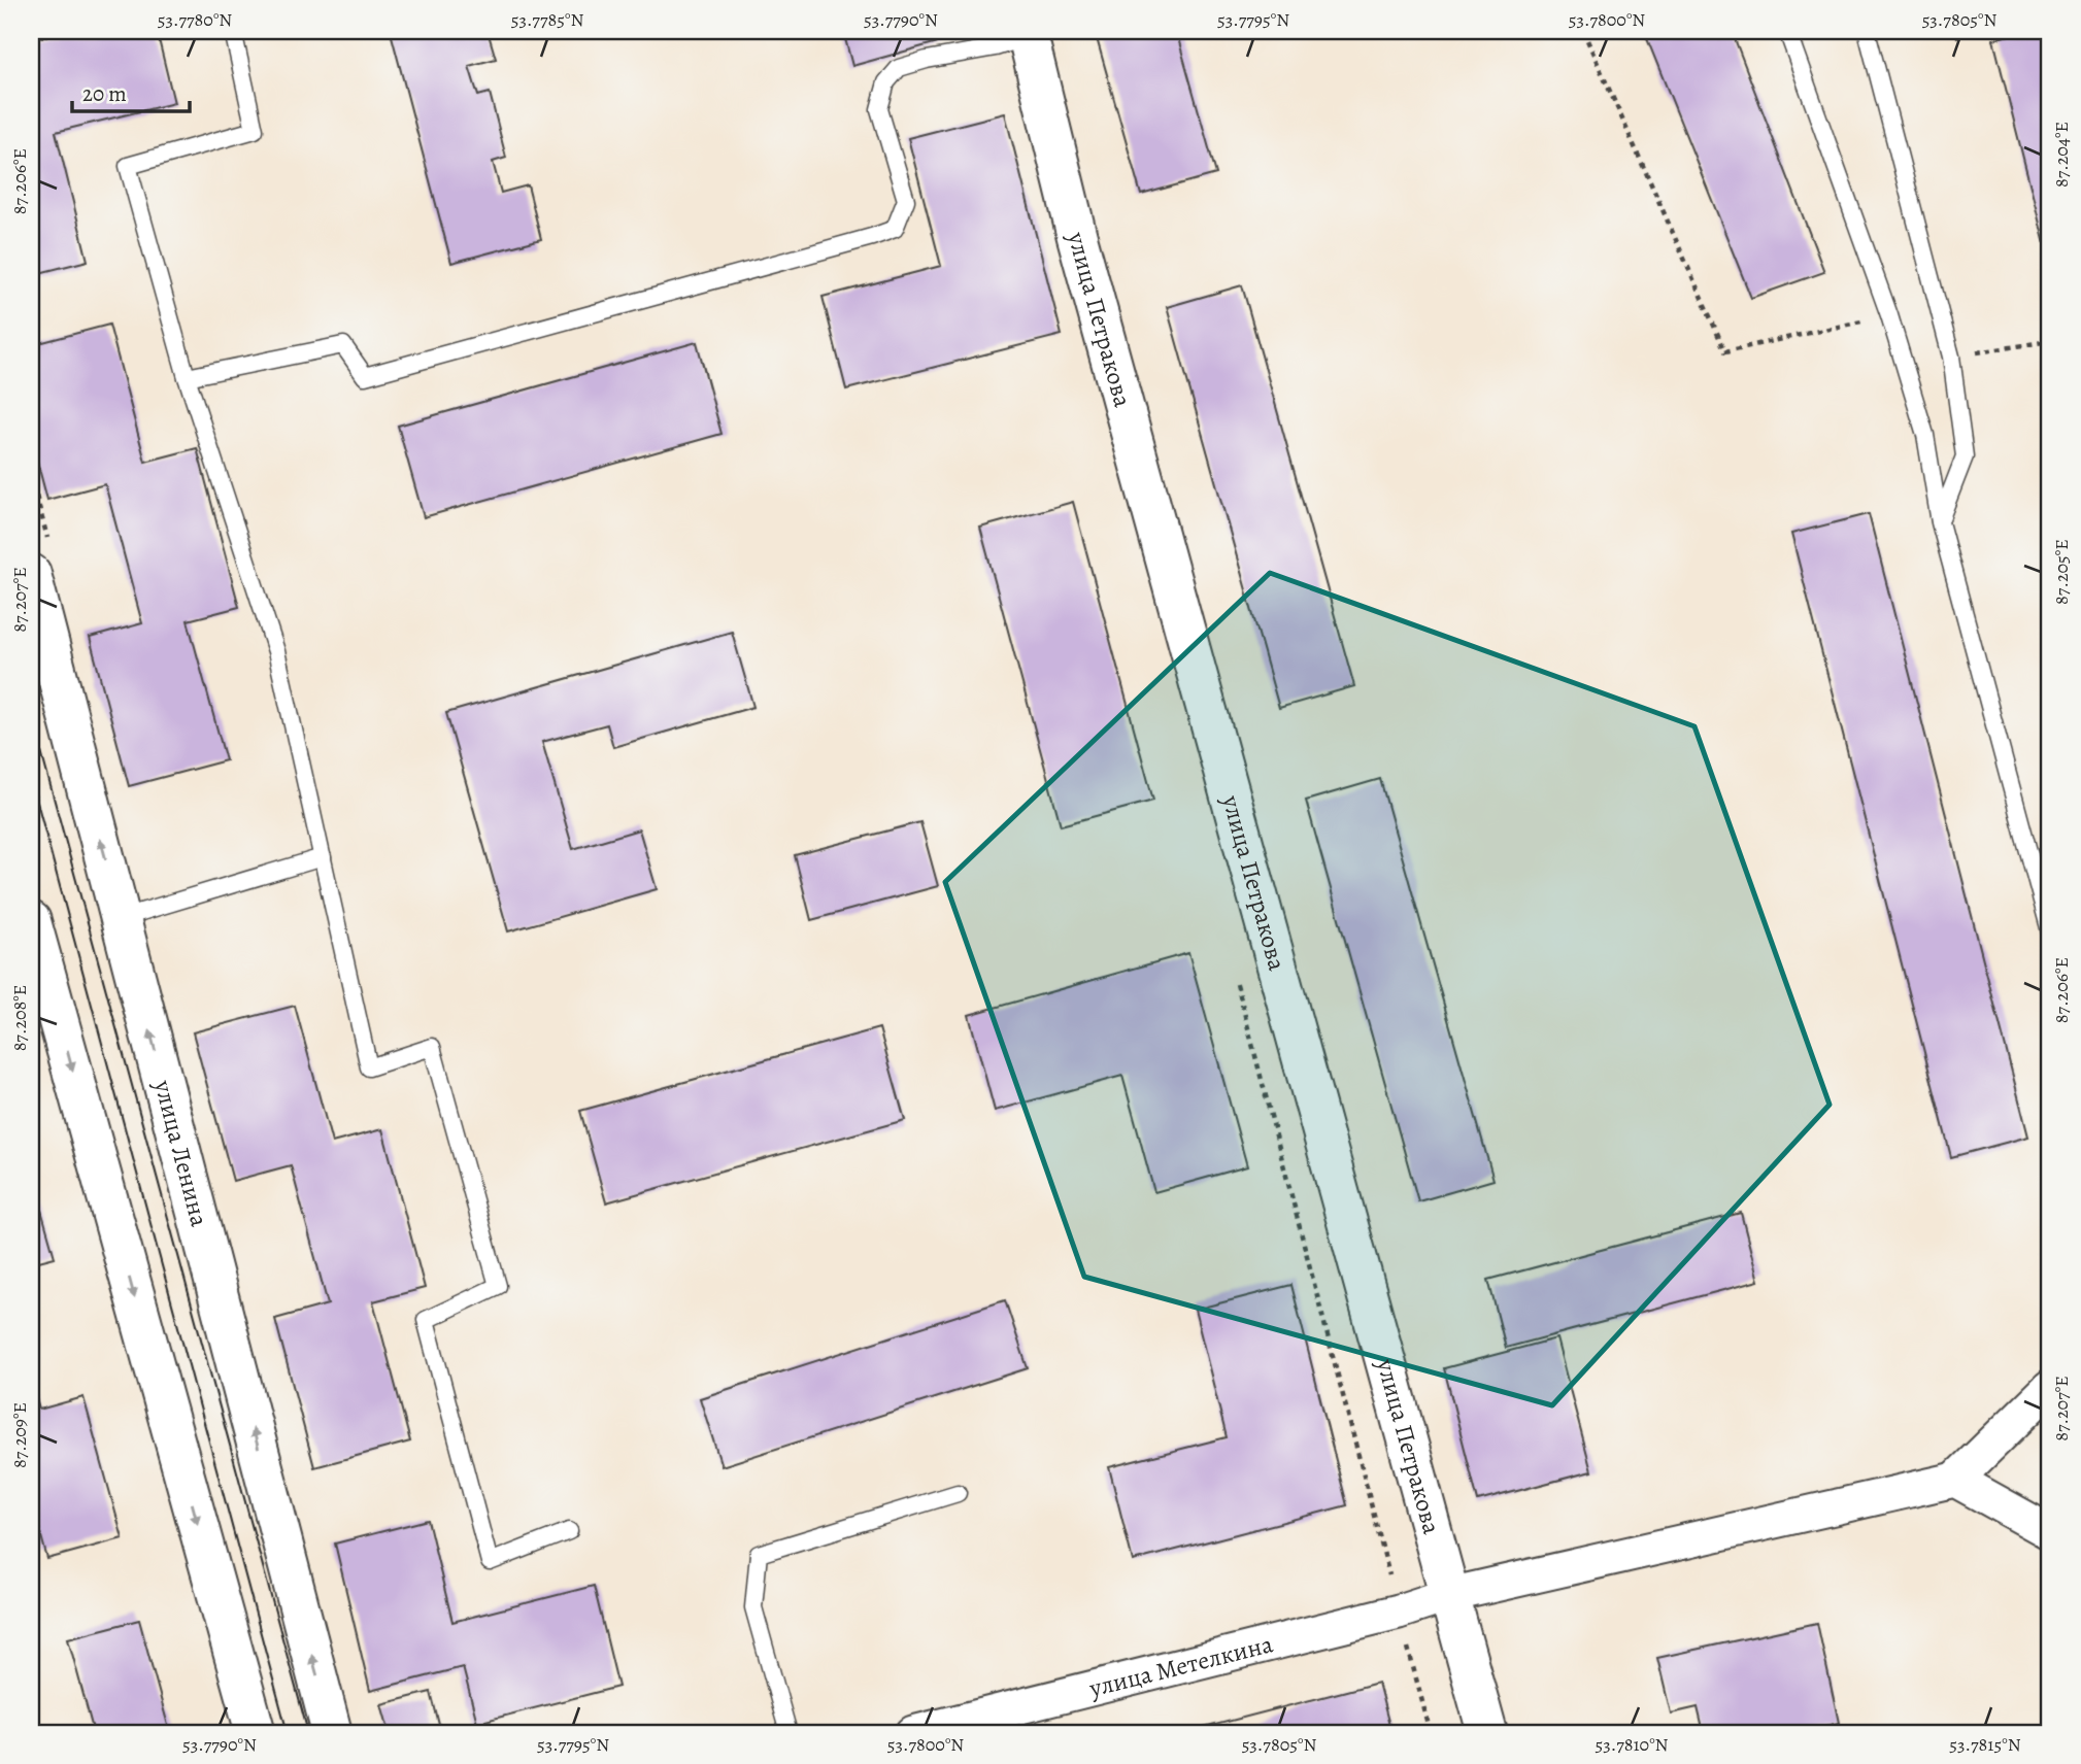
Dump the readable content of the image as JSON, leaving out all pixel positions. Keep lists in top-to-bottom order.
{
  "streets": {
    "main road": ["улица Петракова", "улица Ленина"],
    "street": ["улица Метелкина"]
  },
  "crossings": [
    ["улица Петракова", "улица Метелкина"]
  ],
  "scale_bar": "20 m",
  "coordinates": [
    "53.7780°N",
    "53.7785°N",
    "53.7790°N",
    "53.7795°N",
    "53.7800°N",
    "53.7805°N",
    "87.204°E",
    "87.206°E",
    "87.205°E",
    "87.207°E",
    "87.208°E",
    "87.209°E",
    "53.7810°N",
    "53.7815°N"
  ]
}
